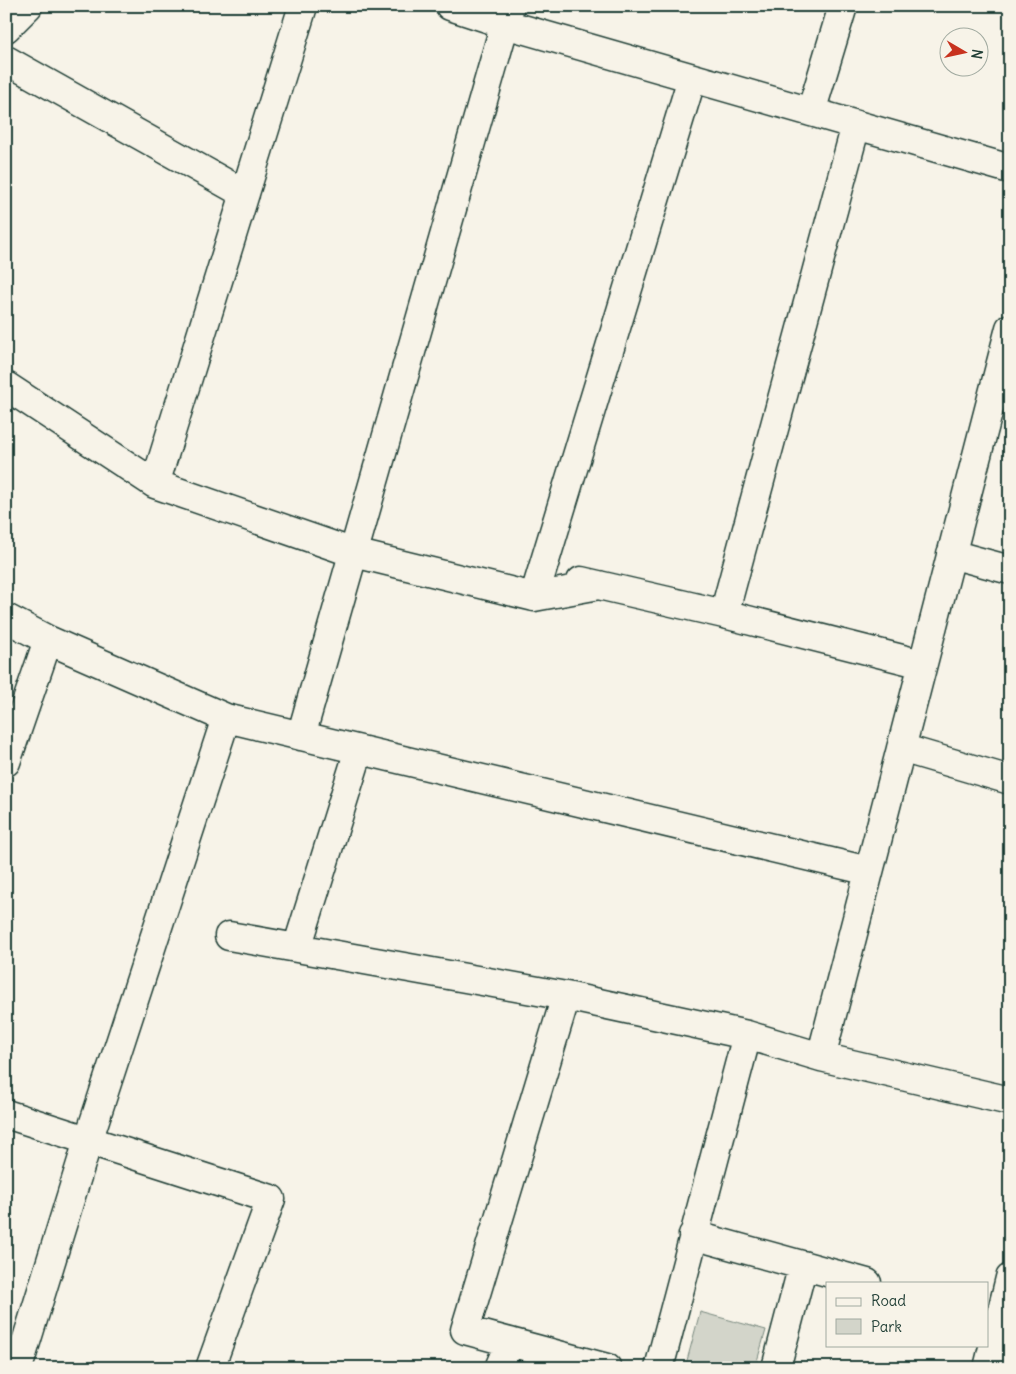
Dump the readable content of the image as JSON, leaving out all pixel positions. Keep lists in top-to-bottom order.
{
  "legend": ["Road", "Park"],
  "north": "right"
}
